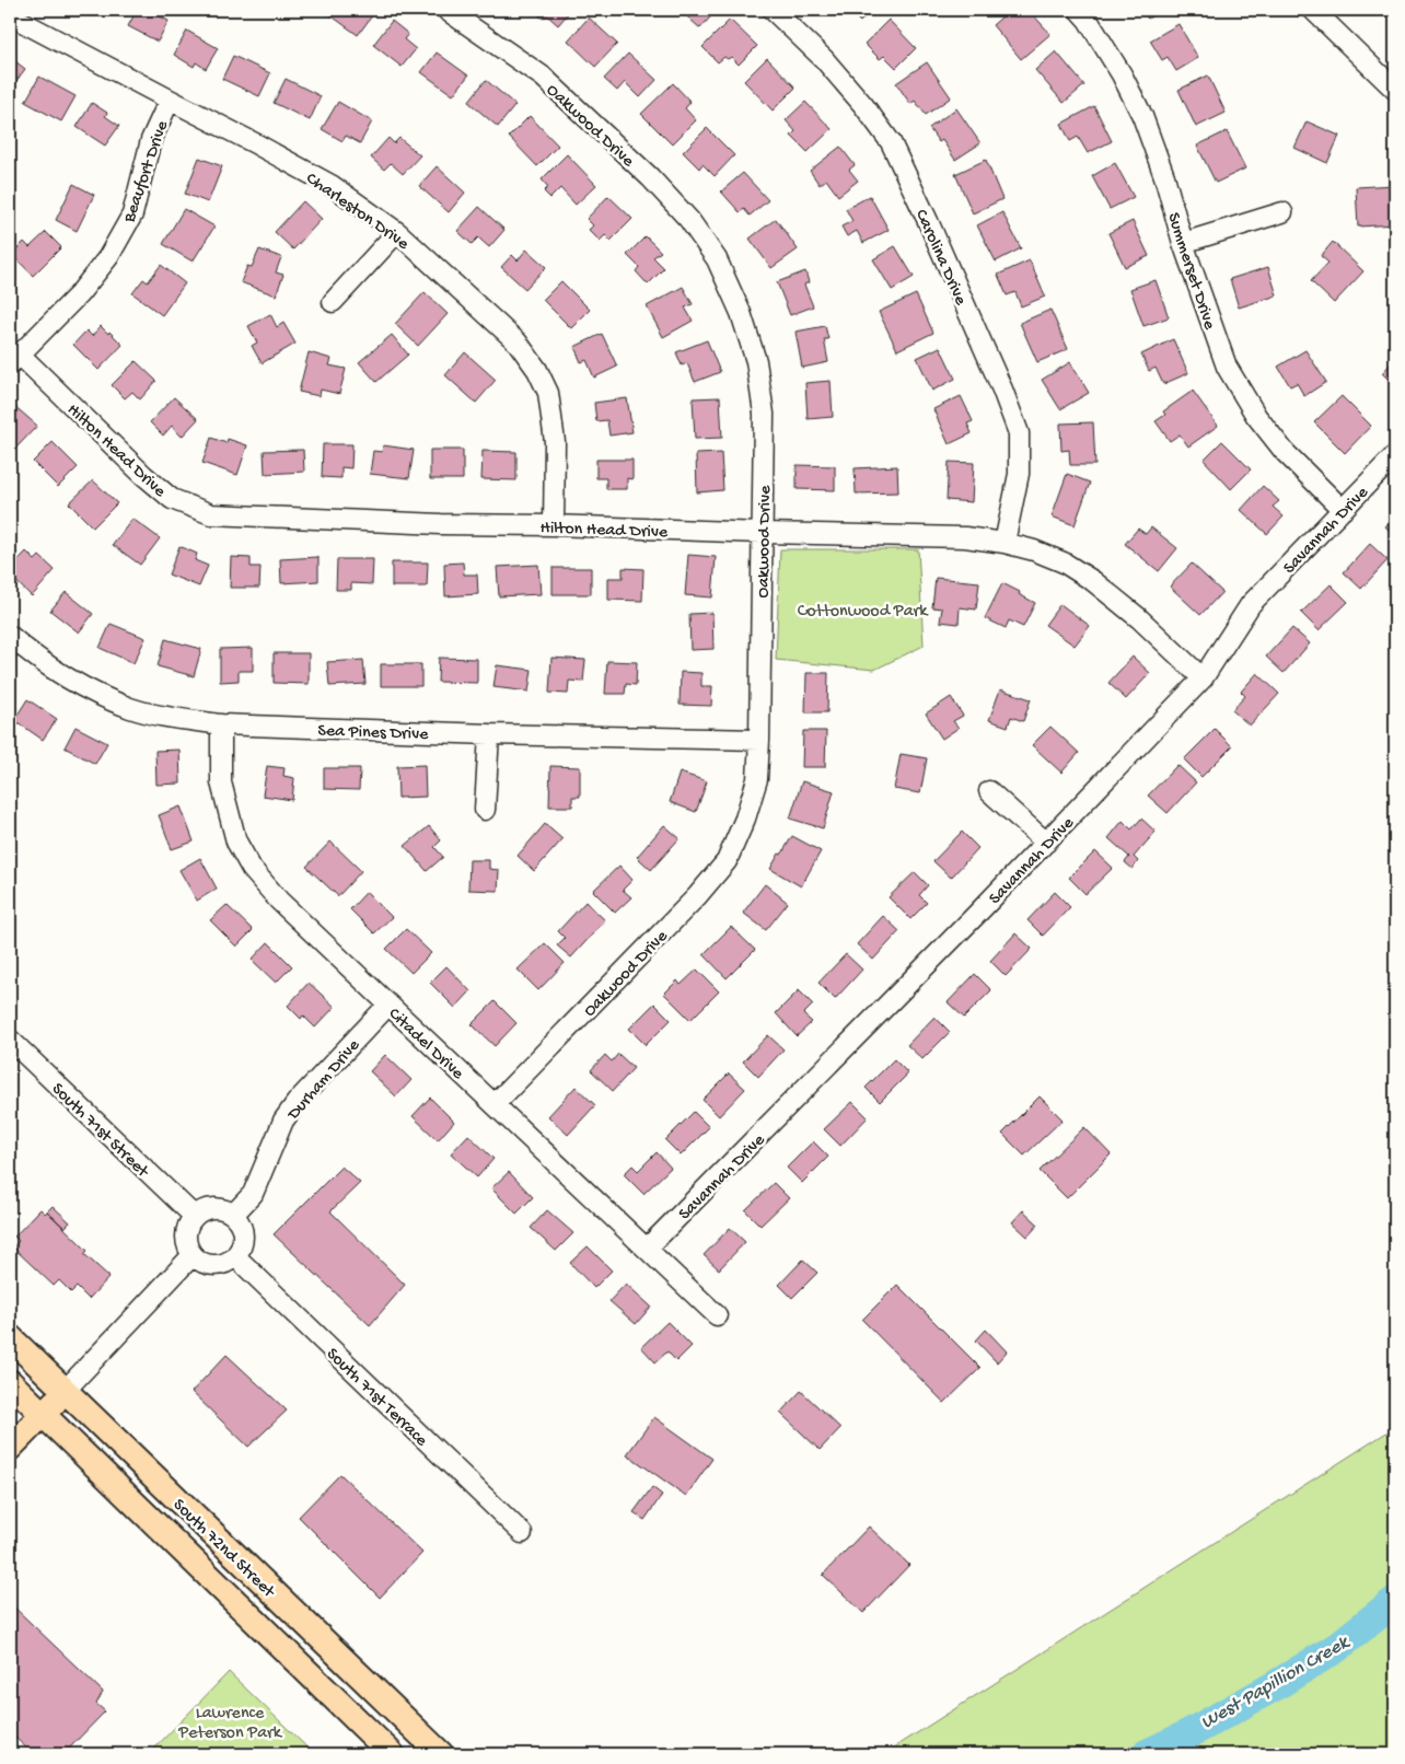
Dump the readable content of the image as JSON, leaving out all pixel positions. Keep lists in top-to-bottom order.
{
  "streets": {
    "main road": ["South 72nd Street"],
    "street": [
      "Oakwood Drive",
      "Beaufort Drive",
      "Charleston Drive",
      "Carolina Drive",
      "Summerset Drive",
      "Hilton Head Drive",
      "Savannah Drive",
      "Sea Pines Drive",
      "Citadel Drive",
      "Durham Drive",
      "South 71st Street",
      "South 71st Terrace"
    ]
  },
  "crossings": [
    ["Oakwood Drive", "Hilton Head Drive"],
    ["Oakwood Drive", "Sea Pines Drive"],
    ["Oakwood Drive", "Citadel Drive"],
    ["Beaufort Drive", "Charleston Drive"],
    ["Beaufort Drive", "Hilton Head Drive"],
    ["Charleston Drive", "Hilton Head Drive"],
    ["Carolina Drive", "Hilton Head Drive"],
    ["Summerset Drive", "Savannah Drive"],
    ["Hilton Head Drive", "Savannah Drive"],
    ["Savannah Drive", "Citadel Drive"],
    ["Sea Pines Drive", "Citadel Drive"],
    ["Citadel Drive", "Durham Drive"],
    ["Durham Drive", "South 71st Street"],
    ["Durham Drive", "South 71st Terrace"],
    ["South 71st Street", "South 71st Terrace"]
  ],
  "water": ["West Papillion Creek"],
  "parks": ["Cottonwood Park", "Lawrence Peterson Park"]
}
